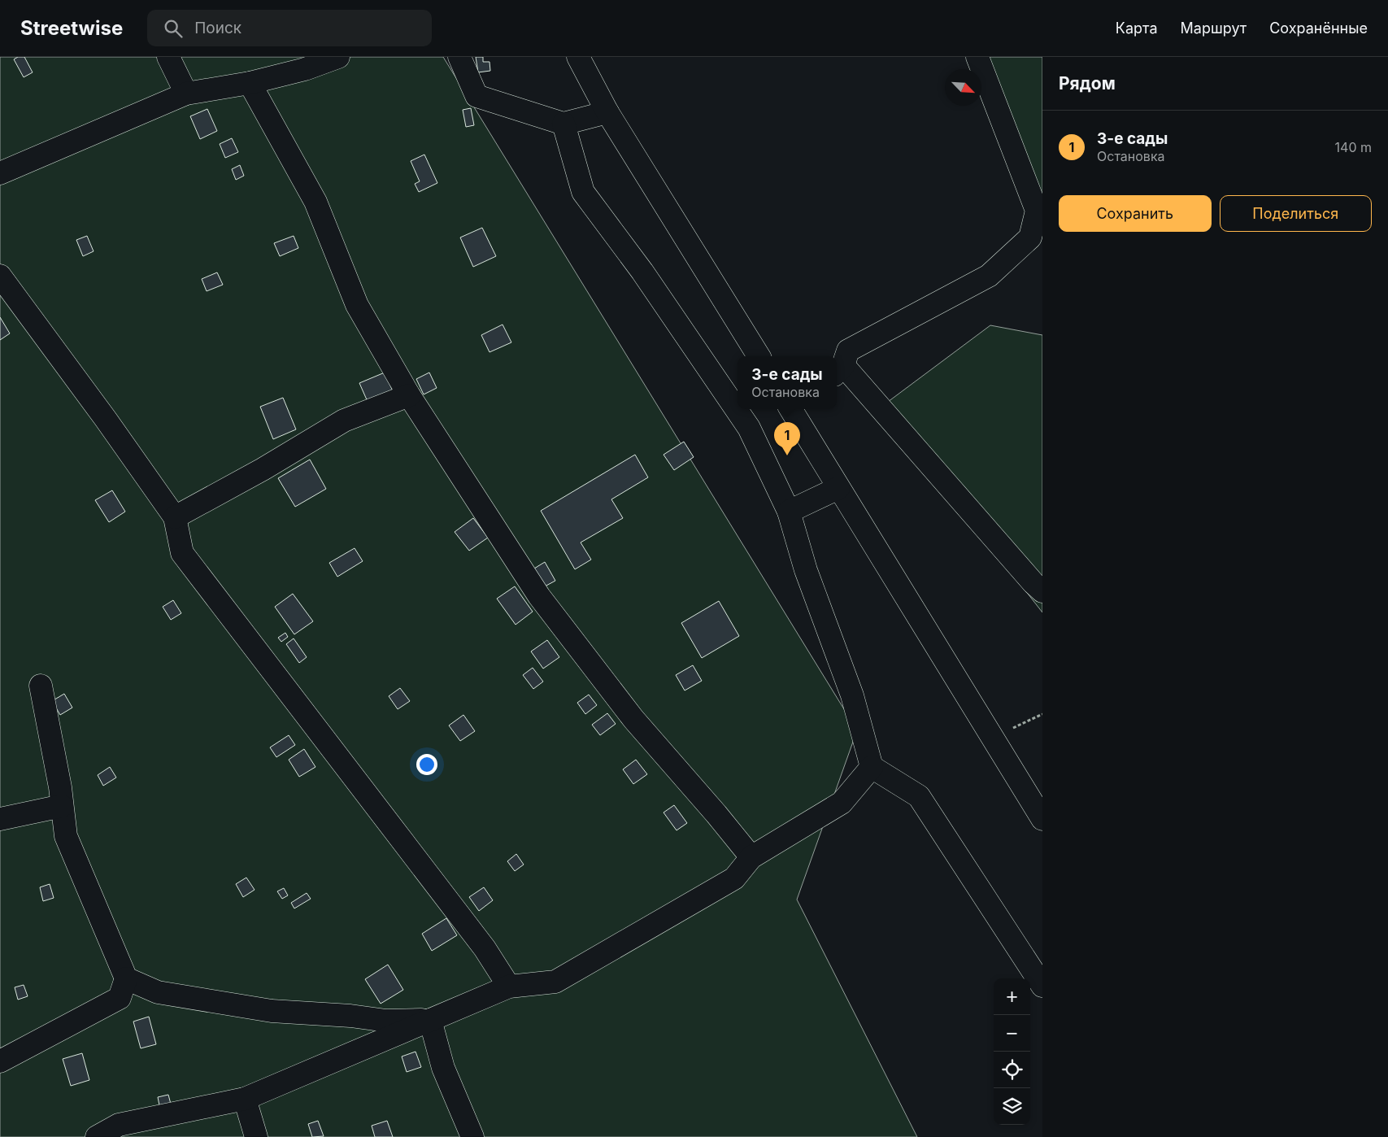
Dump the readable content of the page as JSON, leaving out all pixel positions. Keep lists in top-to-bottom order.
{
  "north": "bottom right",
  "page": {
    "header": "Streetwise",
    "search": "Поиск",
    "nav": ["Карта", "Маршрут", "Сохранённые"],
    "heading": "Рядом",
    "list": [
      {
        "mark": "1",
        "name": "3-е сады",
        "note": "Остановка",
        "value": "140 m"
      }
    ],
    "buttons": ["Сохранить", "Поделиться"],
    "popup": ["3-е сады", "Остановка"],
    "pins": "1",
    "map_buttons": ["+", "−"]
  }
}
